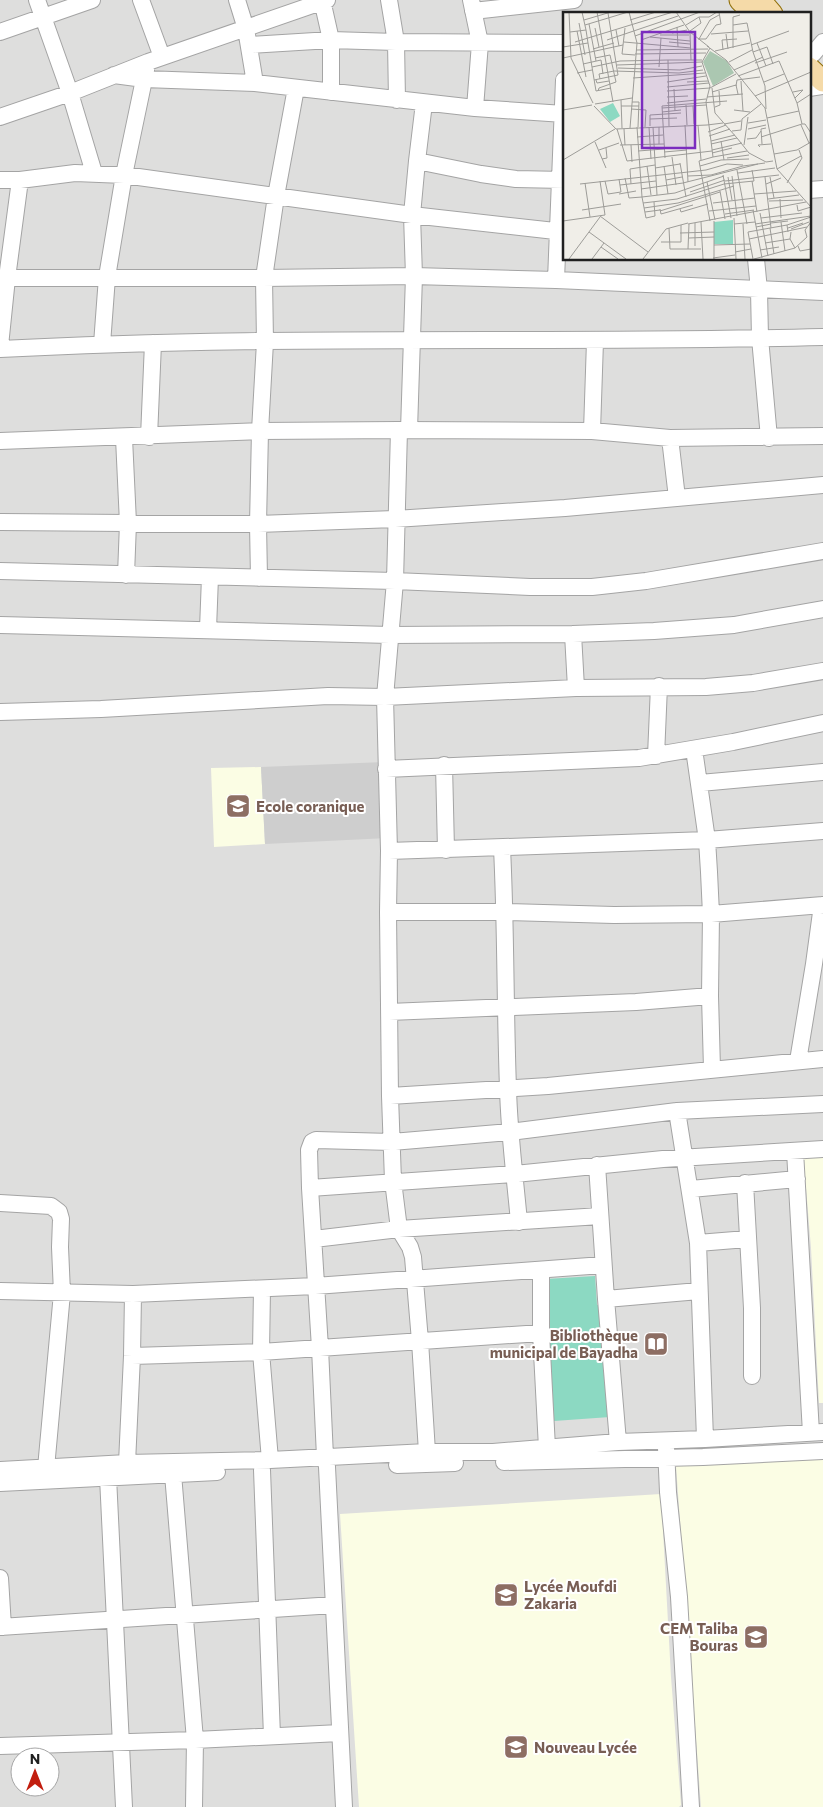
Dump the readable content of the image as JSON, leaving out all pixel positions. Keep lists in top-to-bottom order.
{
  "places": {
    "school or university": [
      "Ecole coranique",
      "Lycée Moufdi Zakaria",
      "CEM Taliba Bouras",
      "Nouveau Lycée"
    ],
    "library": ["Bibliothèque municipal de Bayadha"]
  },
  "north": "top"
}
